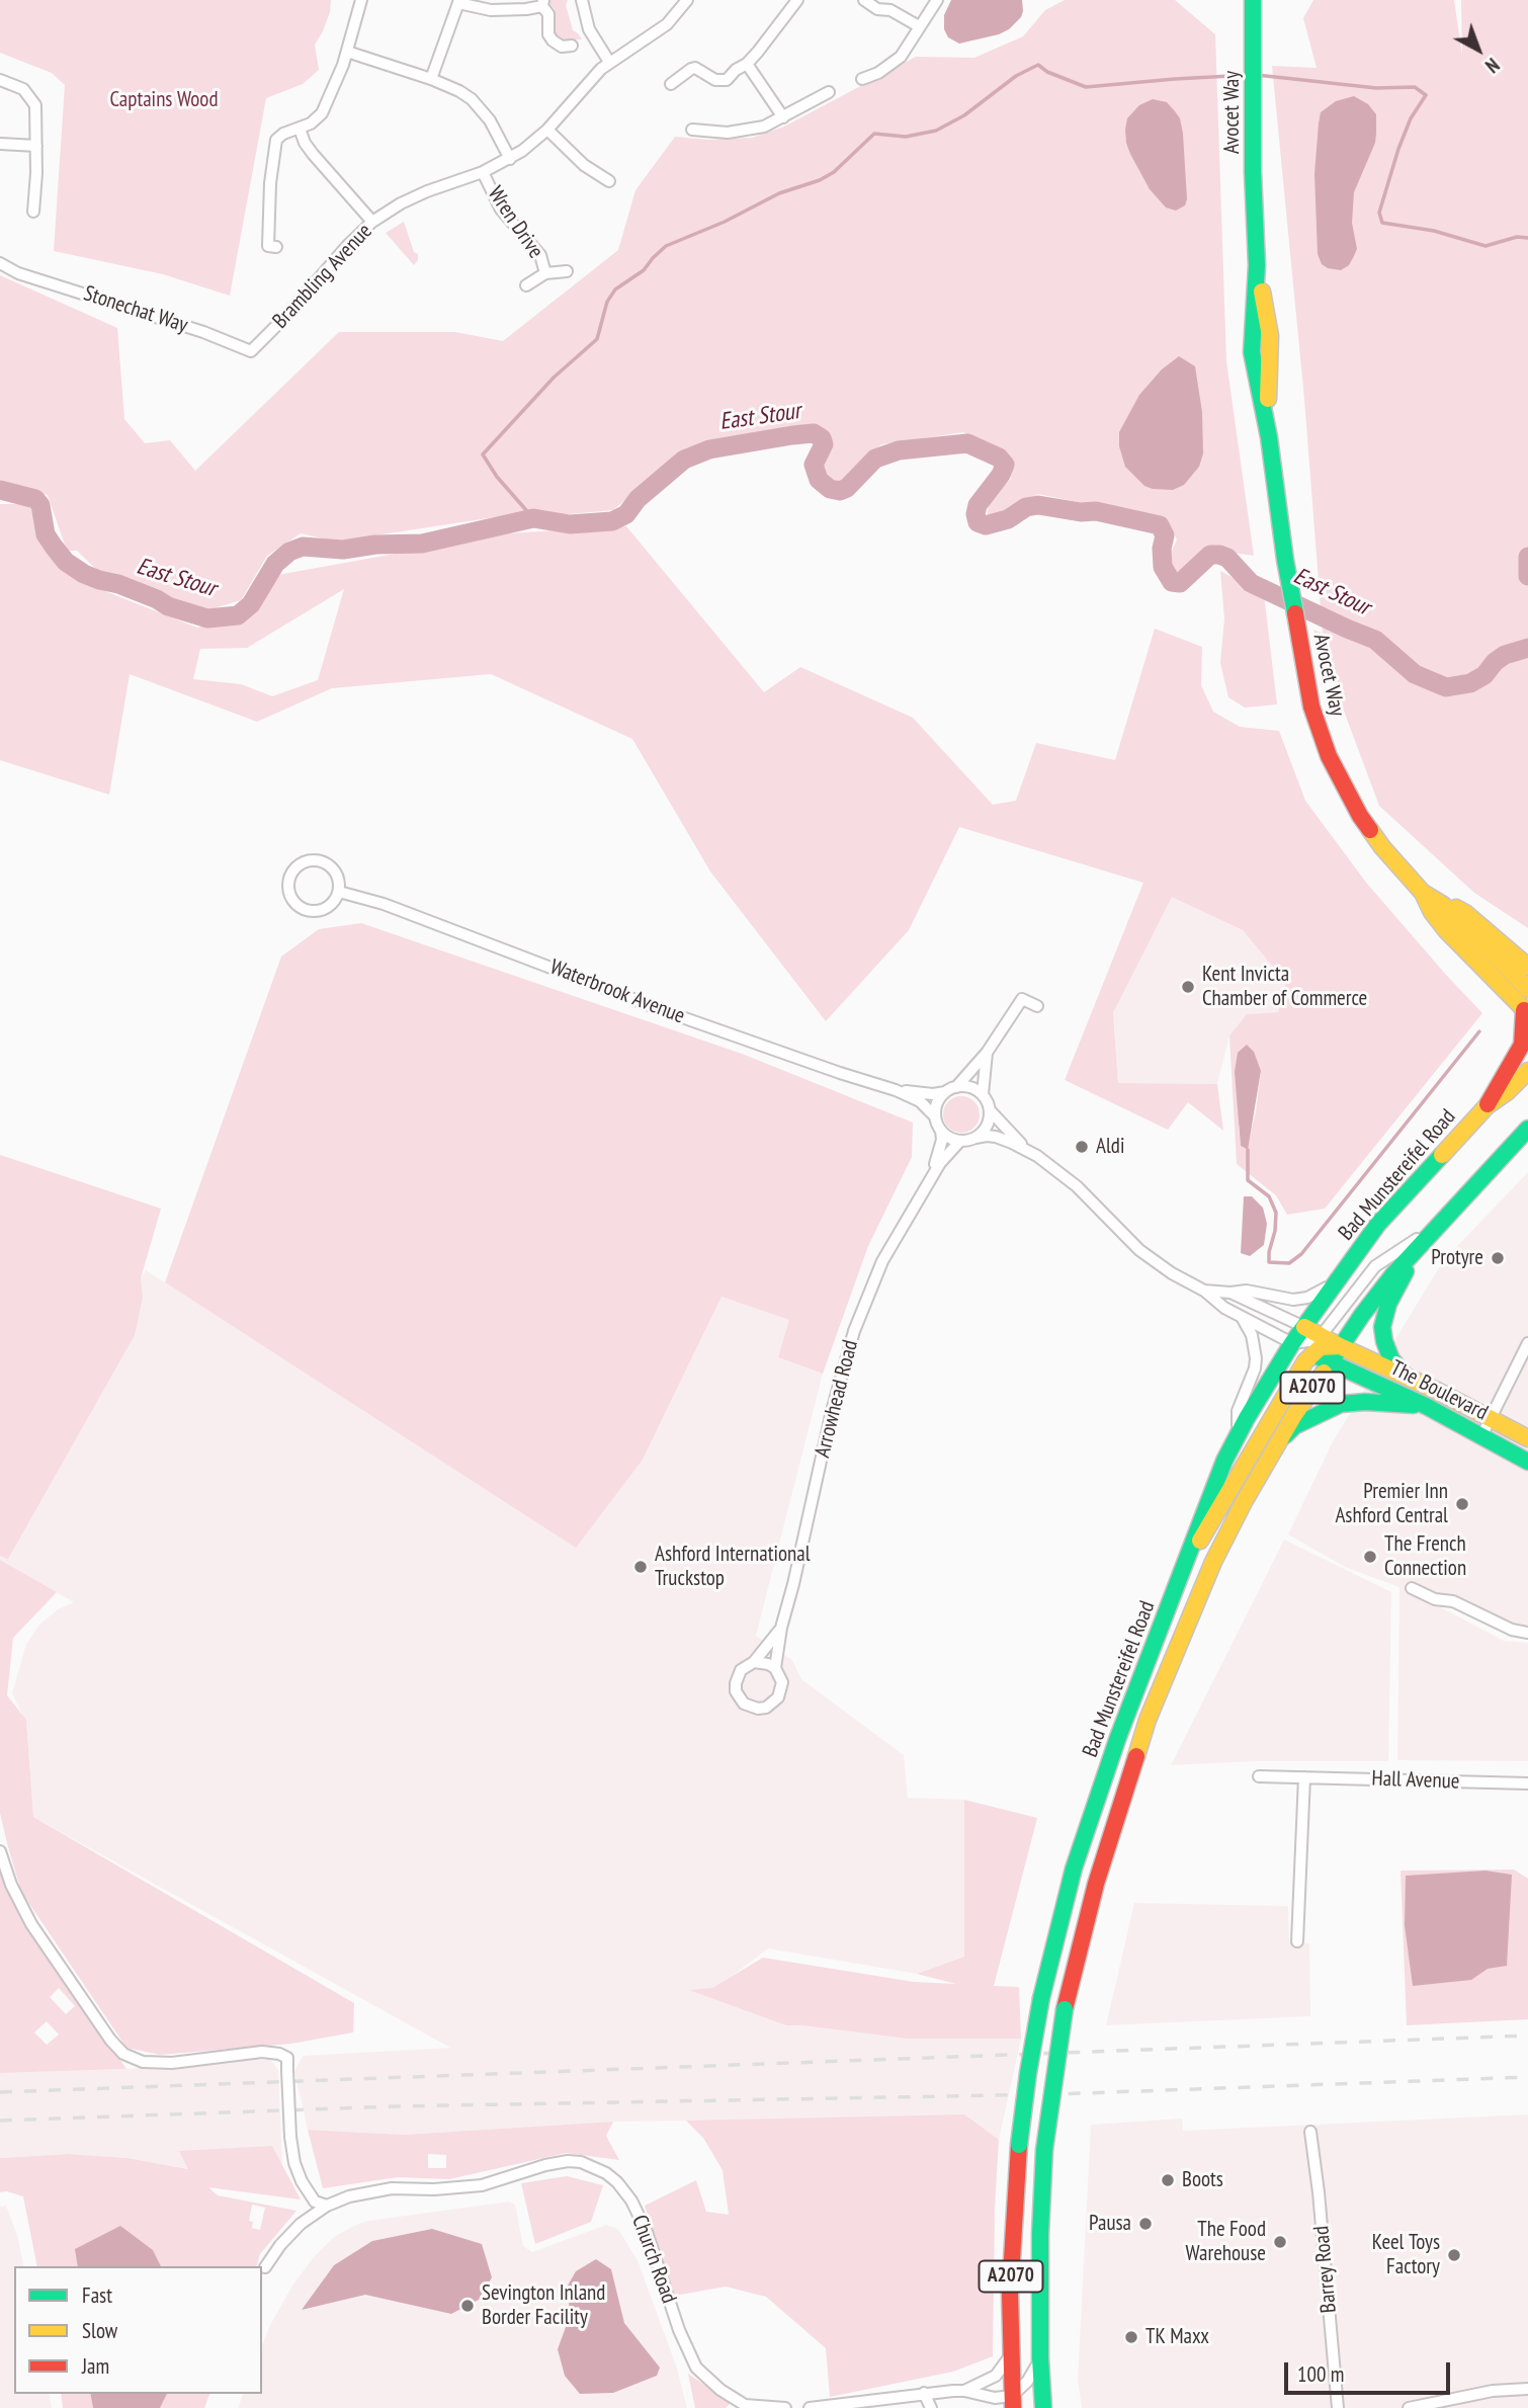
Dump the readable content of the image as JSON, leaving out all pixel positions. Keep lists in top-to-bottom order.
{
  "streets": {
    "main road": [
      "Avocet Way",
      "Bad Munstereifel Road",
      "A2070",
      "The Boulevard"
    ],
    "street": [
      "Wren Drive",
      "Brambling Avenue",
      "Stonechat Way",
      "Waterbrook Avenue",
      "Arrowhead Road",
      "Hall Avenue",
      "Church Road",
      "Barrey Road"
    ]
  },
  "crossings": [
    ["Avocet Way", "Bad Munstereifel Road"],
    ["Wren Drive", "Brambling Avenue"],
    ["Brambling Avenue", "Stonechat Way"],
    ["Waterbrook Avenue", "Arrowhead Road"],
    ["Bad Munstereifel Road", "The Boulevard"]
  ],
  "water": ["East Stour"],
  "parks": ["Captains Wood"],
  "places": [
    "Kent Invicta Chamber of Commerce",
    "Aldi",
    "Protyre",
    "Premier Inn Ashford Central",
    "The French Connection",
    "Ashford International Truckstop",
    "Boots",
    "Pausa",
    "The Food Warehouse",
    "Keel Toys Factory",
    "Sevington Inland Border Facility",
    "TK Maxx"
  ],
  "legend": ["Fast", "Slow", "Jam"],
  "scale_bar": "100 m",
  "north": "bottom right"
}
